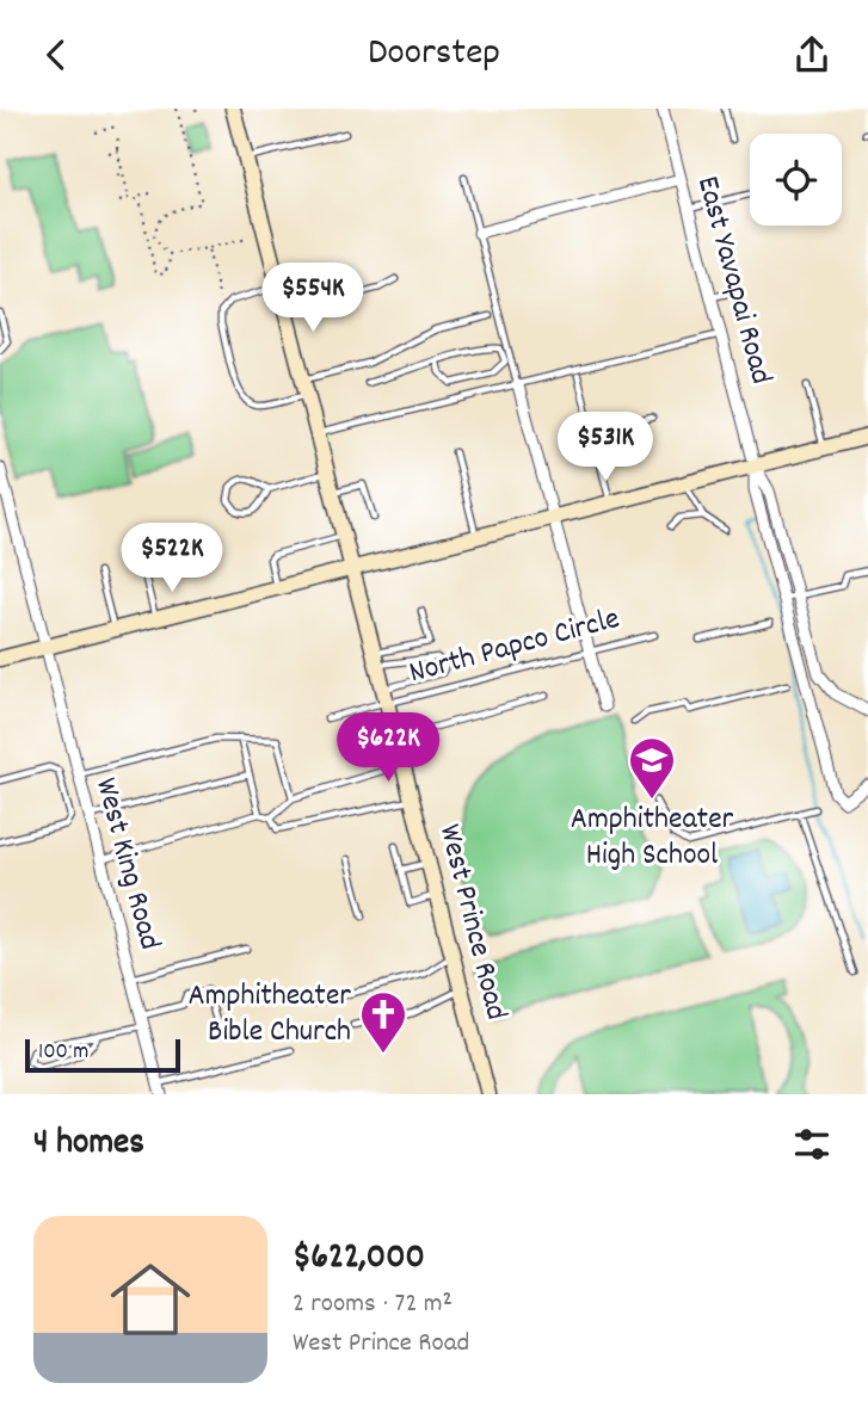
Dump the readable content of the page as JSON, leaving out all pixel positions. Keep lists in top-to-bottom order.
{
  "streets": {
    "main road": ["West Prince Road"],
    "street": ["East Yavapai Road", "West King Road"],
    "lane": ["North Papco Circle"]
  },
  "crossings": [
    ["North Papco Circle", "West Prince Road"]
  ],
  "places": {
    "school or university": ["Amphitheater High School"],
    "church": ["Amphitheater Bible Church"]
  },
  "scale_bar": "100 m",
  "page": {
    "header": "Doorstep",
    "price": [
      "$554K",
      "$531K",
      "$522K",
      "$622K"
    ],
    "scale": "100 m",
    "heading": "4 homes",
    "list": [
      {
        "name": "$622,000",
        "note": "2 rooms · 72 m² · West Prince Road"
      }
    ]
  }
}
